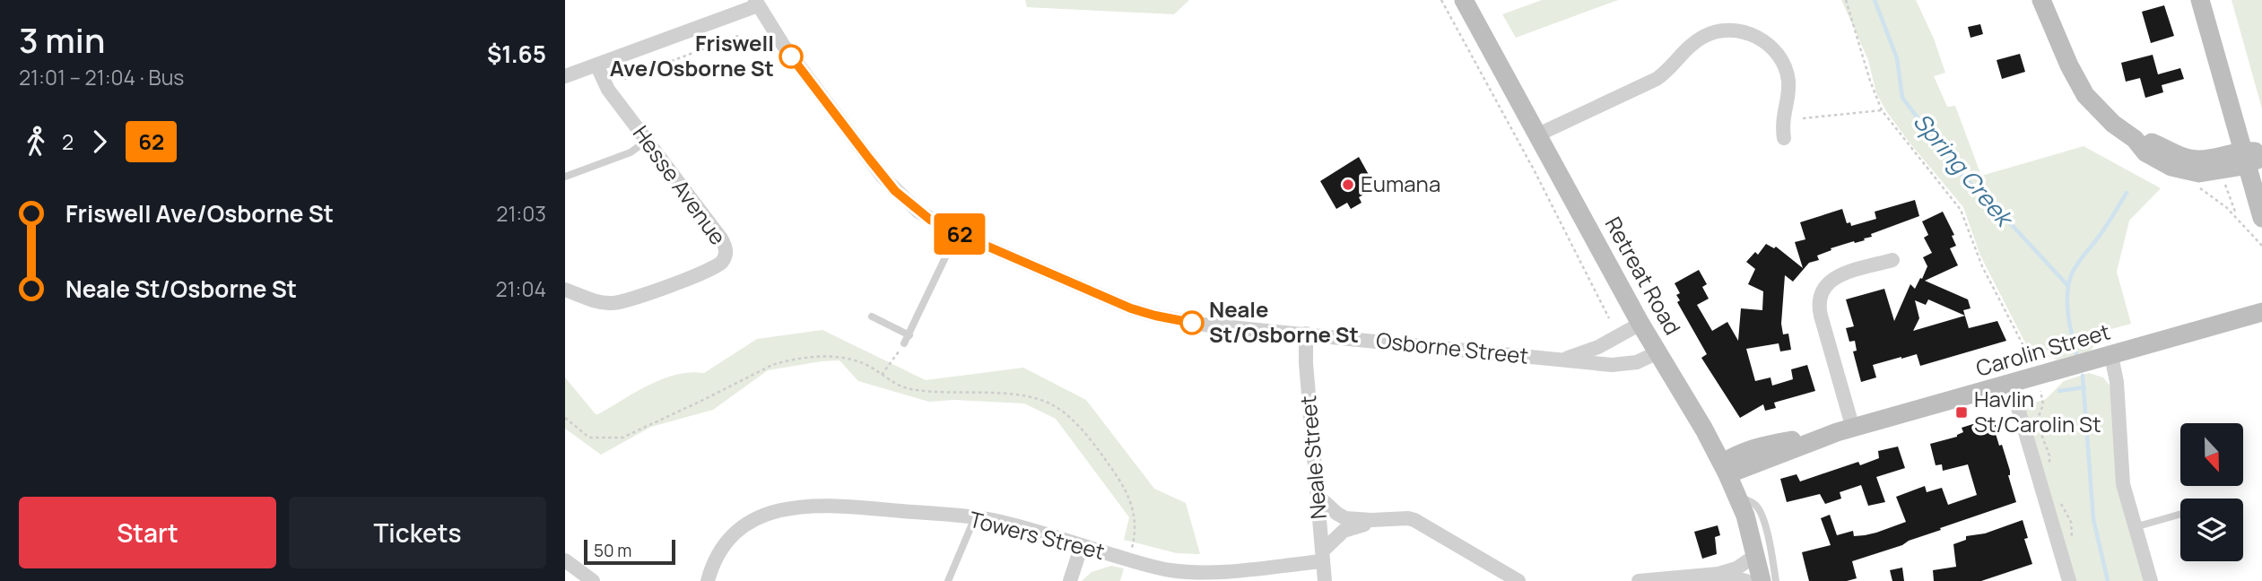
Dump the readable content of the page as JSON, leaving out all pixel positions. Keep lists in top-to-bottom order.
{
  "streets": {
    "street": [
      "Hesse Avenue",
      "Retreat Road",
      "Osborne Street",
      "Carolin Street",
      "Neale Street",
      "Towers Street"
    ]
  },
  "crossings": [
    ["Retreat Road", "Osborne Street"],
    ["Retreat Road", "Carolin Street"],
    ["Osborne Street", "Neale Street"],
    ["Neale Street", "Towers Street"]
  ],
  "water": ["Spring Creek"],
  "places": {
    "other": ["Friswell Ave/Osborne St", "Eumana", "Neale St/Osborne St"],
    "transit": ["Havlin St/Carolin St"]
  },
  "lines": ["bus line 62"],
  "scale_bar": "50 m",
  "north": "bottom",
  "page": {
    "heading": ["3 min", "21:01 – 21:04 · Bus", "$1.65"],
    "on_map": "62",
    "legs": ["2", "62"],
    "list": [
      {
        "name": "Friswell Ave/Osborne St",
        "value": "21:03"
      },
      {
        "name": "Neale St/Osborne St",
        "value": "21:04"
      }
    ],
    "buttons": ["Start", "Tickets"],
    "scale": "50 m"
  }
}
